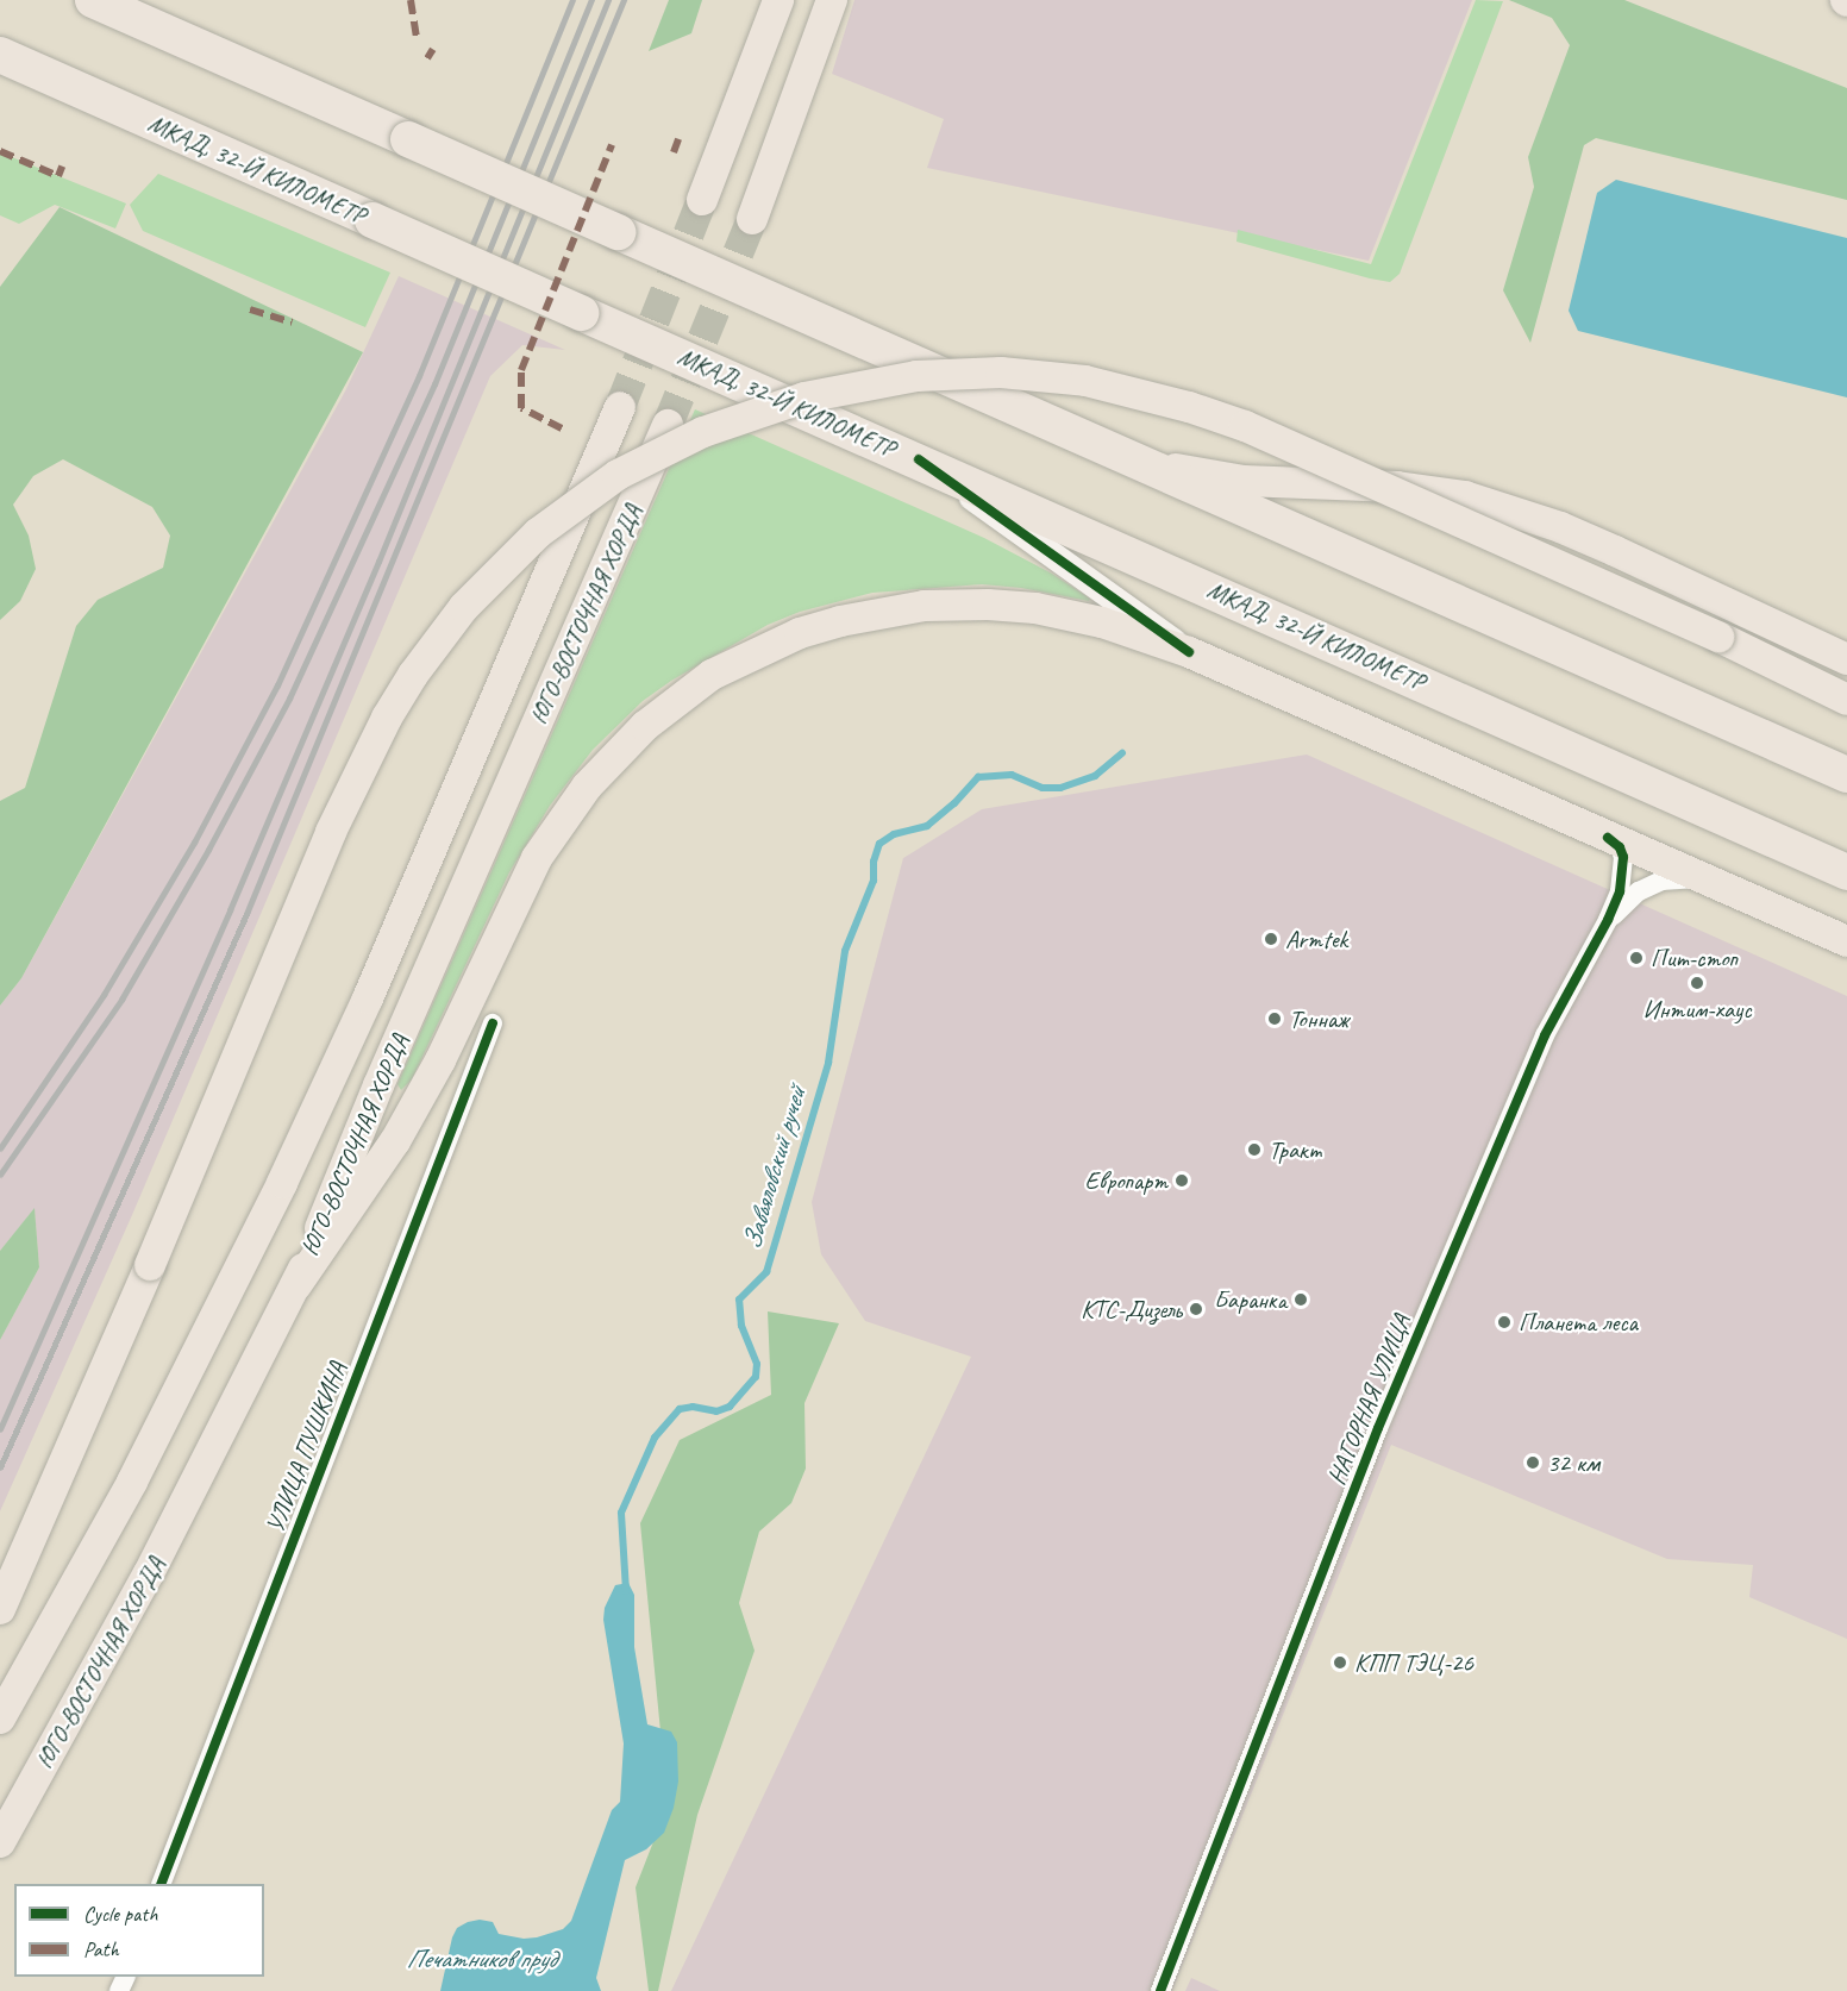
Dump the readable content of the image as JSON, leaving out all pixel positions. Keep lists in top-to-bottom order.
{
  "streets": {
    "highway": ["МКАД, 32-Й КИЛОМЕТР"],
    "main road": ["ЮГО-ВОСТОЧНАЯ ХОРДА"],
    "street": ["НАГОРНАЯ УЛИЦА", "УЛИЦА ПУШКИНА"]
  },
  "water": ["Завьяловский ручей", "Печатников пруд"],
  "places": [
    "Armtek",
    "Пит-стоп",
    "Интим-хаус",
    "Тоннаж",
    "Тракт",
    "Европарт",
    "Баранка",
    "КТС-Дизель",
    "Планета леса",
    "32 км",
    "КПП ТЭЦ-26"
  ],
  "legend": ["Cycle path", "Path"]
}
